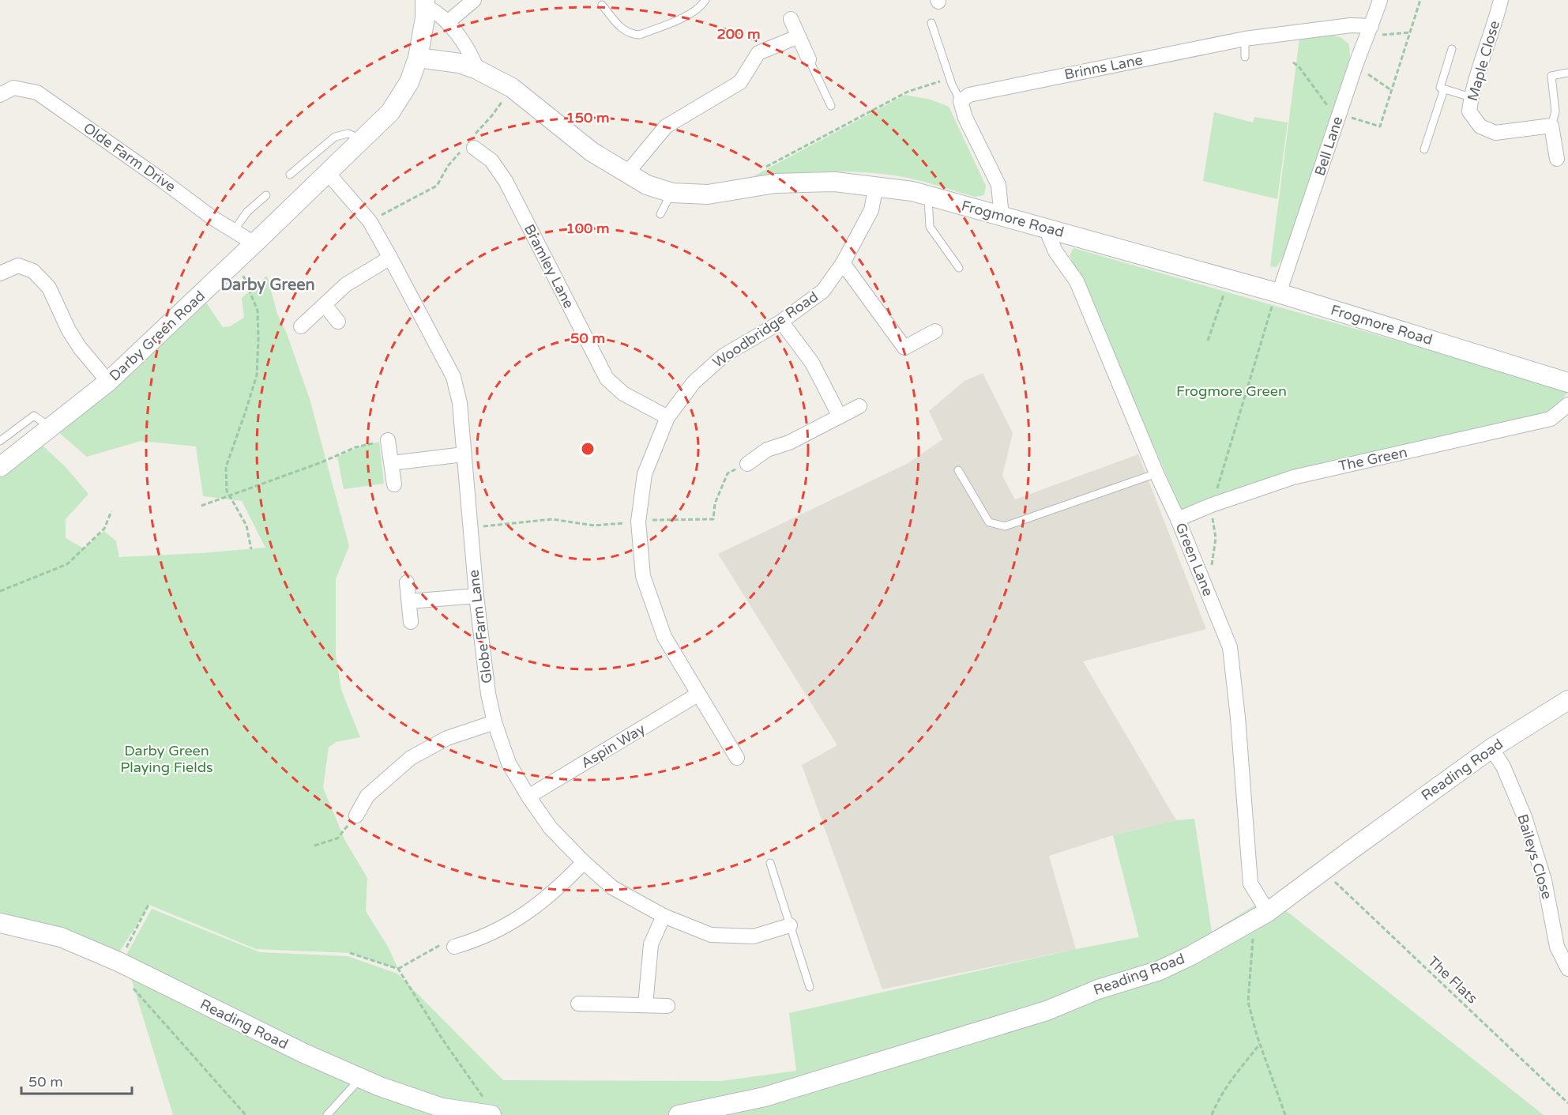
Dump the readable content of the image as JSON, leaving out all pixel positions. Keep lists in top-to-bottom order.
{
  "streets": {
    "street": [
      "Maple Close",
      "Brinns Lane",
      "Bell Lane",
      "Olde Farm Drive",
      "Frogmore Road",
      "Bramley Lane",
      "Woodbridge Road",
      "Darby Green Road",
      "The Green",
      "Green Lane",
      "Globe Farm Lane",
      "Aspin Way",
      "Reading Road",
      "Baileys Close"
    ],
    "path": ["The Flats"]
  },
  "crossings": [
    ["Brinns Lane", "Bell Lane"],
    ["Bell Lane", "Frogmore Road"],
    ["Olde Farm Drive", "Darby Green Road"],
    ["Frogmore Road", "Woodbridge Road"],
    ["Frogmore Road", "Darby Green Road"],
    ["Frogmore Road", "Green Lane"],
    ["Bramley Lane", "Woodbridge Road"],
    ["Woodbridge Road", "Aspin Way"],
    ["Darby Green Road", "Globe Farm Lane"],
    ["The Green", "Green Lane"],
    ["Green Lane", "Reading Road"],
    ["Globe Farm Lane", "Aspin Way"],
    ["Reading Road", "Baileys Close"],
    ["Reading Road", "The Flats"]
  ],
  "districts": ["Darby Green"],
  "parks": ["Frogmore Green", "Darby Green Playing Fields"],
  "scale_bar": "50 m",
  "rings": [
    "200 m",
    "150 m",
    "100 m",
    "50 m"
  ]
}
